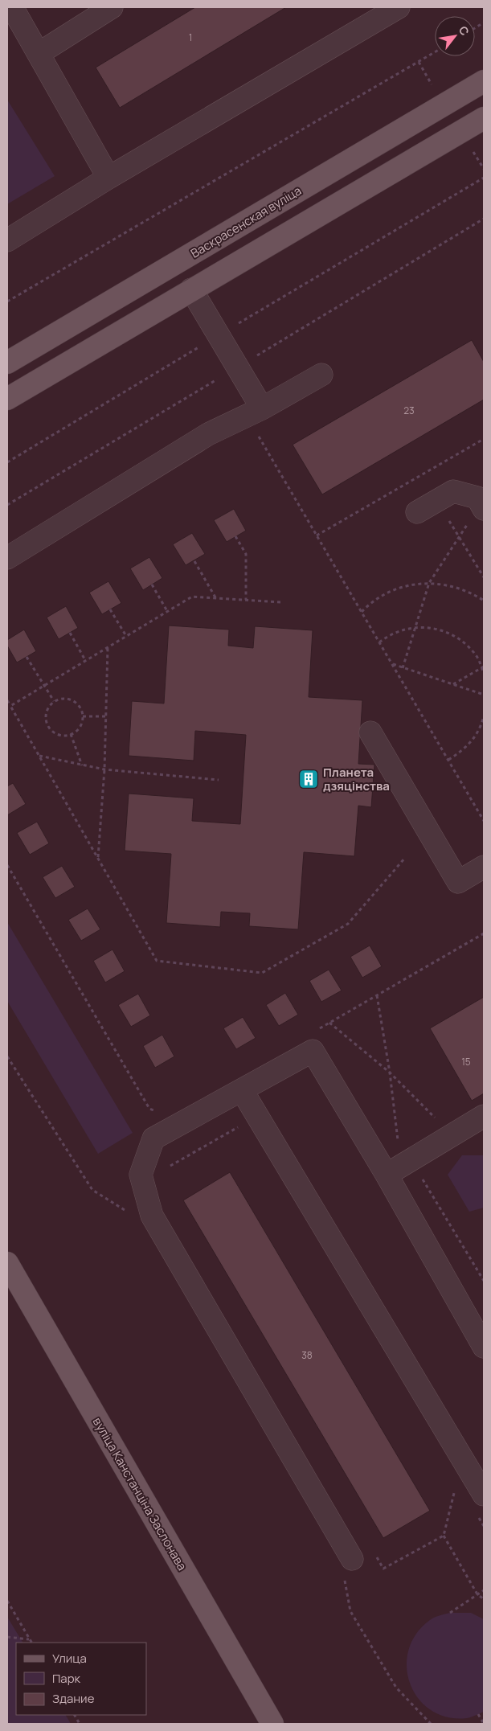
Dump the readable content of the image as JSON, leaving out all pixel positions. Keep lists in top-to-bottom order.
{
  "streets": {
    "main road": ["Васкрасенская вуліца", "вуліца Канстанціна Заслонава"]
  },
  "places": {
    "building": ["Планета дзяцінства"]
  },
  "house_numbers": [
    "1",
    "23",
    "15",
    "38"
  ],
  "legend": ["Улица", "Парк", "Здание"],
  "north": "top right"
}
